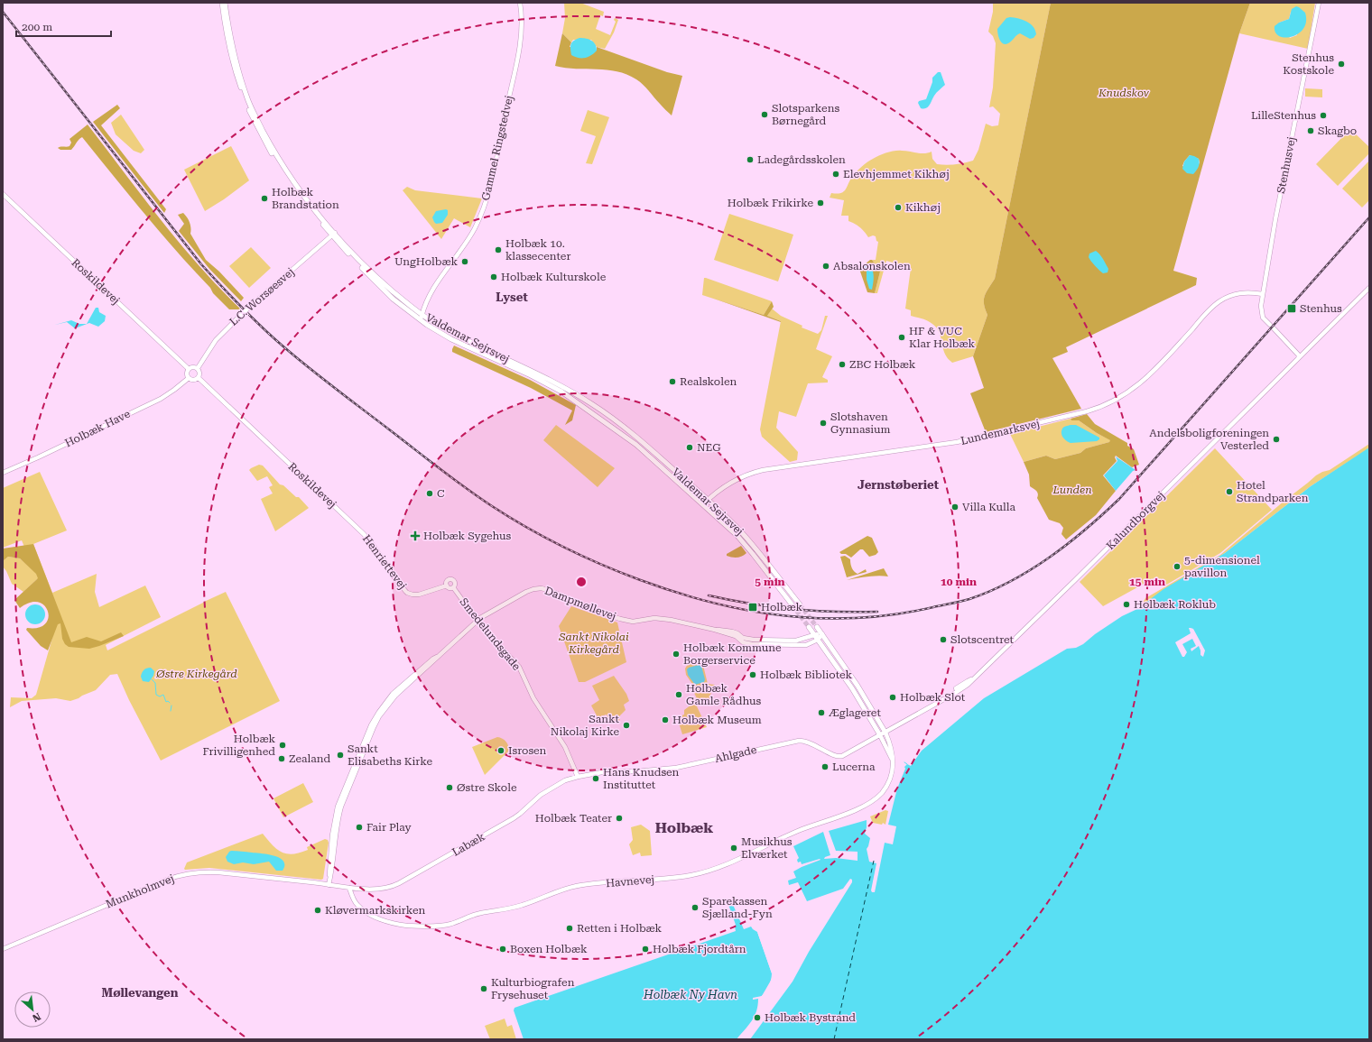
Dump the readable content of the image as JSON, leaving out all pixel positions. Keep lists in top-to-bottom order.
{
  "streets": {
    "main road": ["Valdemar Sejrsvej"],
    "street": [
      "Gammel Ringstedvej",
      "Stenhusvej",
      "Roskildevej",
      "L.C. Worsøesvej",
      "Holbæk Have",
      "Lundemarksvej",
      "Kalundborgvej",
      "Henriettevej",
      "Dampmøllevej",
      "Smedelundsgade",
      "Ahlgade",
      "Labæk",
      "Havnevej",
      "Munkholmvej"
    ]
  },
  "crossings": [
    ["Gammel Ringstedvej", "Valdemar Sejrsvej"],
    ["Stenhusvej", "Lundemarksvej"],
    ["Stenhusvej", "Kalundborgvej"],
    ["Roskildevej", "L.C. Worsøesvej"],
    ["Roskildevej", "Holbæk Have"],
    ["Roskildevej", "Henriettevej"],
    ["L.C. Worsøesvej", "Valdemar Sejrsvej"],
    ["L.C. Worsøesvej", "Holbæk Have"],
    ["Valdemar Sejrsvej", "Lundemarksvej"],
    ["Kalundborgvej", "Ahlgade"],
    ["Kalundborgvej", "Havnevej"],
    ["Henriettevej", "Smedelundsgade"],
    ["Dampmøllevej", "Smedelundsgade"],
    ["Smedelundsgade", "Ahlgade"],
    ["Smedelundsgade", "Labæk"],
    ["Ahlgade", "Labæk"],
    ["Ahlgade", "Havnevej"],
    ["Labæk", "Havnevej"],
    ["Labæk", "Munkholmvej"],
    ["Havnevej", "Munkholmvej"]
  ],
  "districts": [
    "Lyset",
    "Jernstøberiet",
    "Holbæk",
    "Møllevangen"
  ],
  "water": ["Holbæk Ny Havn"],
  "parks": [
    "Knudskov",
    "Lunden",
    "Sankt Nikolai Kirkegård",
    "Østre Kirkegård"
  ],
  "places": {
    "other": [
      "Stenhus Kostskole",
      "Slotsparkens Børnegård",
      "LilleStenhus",
      "Skagbo",
      "Ladegårdsskolen",
      "Elevhjemmet Kikhøj",
      "Holbæk Brandstation",
      "Holbæk Frikirke",
      "Kikhøj",
      "Holbæk 10. klassecenter",
      "UngHolbæk",
      "Absalonskolen",
      "Holbæk Kulturskole",
      "HF & VUC Klar Holbæk",
      "ZBC Holbæk",
      "Realskolen",
      "Slotshaven Gynnasium",
      "Andelsboligforeningen Vesterled",
      "NEG",
      "Hotel Strandparken",
      "C",
      "Villa Kulla",
      "5-dimensionel pavillon",
      "Holbæk Roklub",
      "Slotscentret",
      "Holbæk Kommune Borgerservice",
      "Holbæk Bibliotek",
      "Holbæk Gamle Rådhus",
      "Holbæk Slot",
      "Æglageret",
      "Holbæk Museum",
      "Sankt Nikolaj Kirke",
      "Holbæk Frivilligenhed",
      "Isrosen",
      "Sankt Elisabeths Kirke",
      "Zealand",
      "Lucerna",
      "Hans Knudsen Instituttet",
      "Østre Skole",
      "Holbæk Teater",
      "Fair Play",
      "Musikhus Elværket",
      "Sparekassen Sjælland-Fyn",
      "Kløvermarkskirken",
      "Retten i Holbæk",
      "Boxen Holbæk",
      "Holbæk Fjordtårn",
      "Kulturbiografen Frysehuset",
      "Holbæk Bystrand"
    ],
    "transit": ["Stenhus", "Holbæk"],
    "health": ["Holbæk Sygehus"]
  },
  "scale_bar": "200 m",
  "north": "bottom right",
  "rings": ["5 min", "10 min", "15 min"]
}
